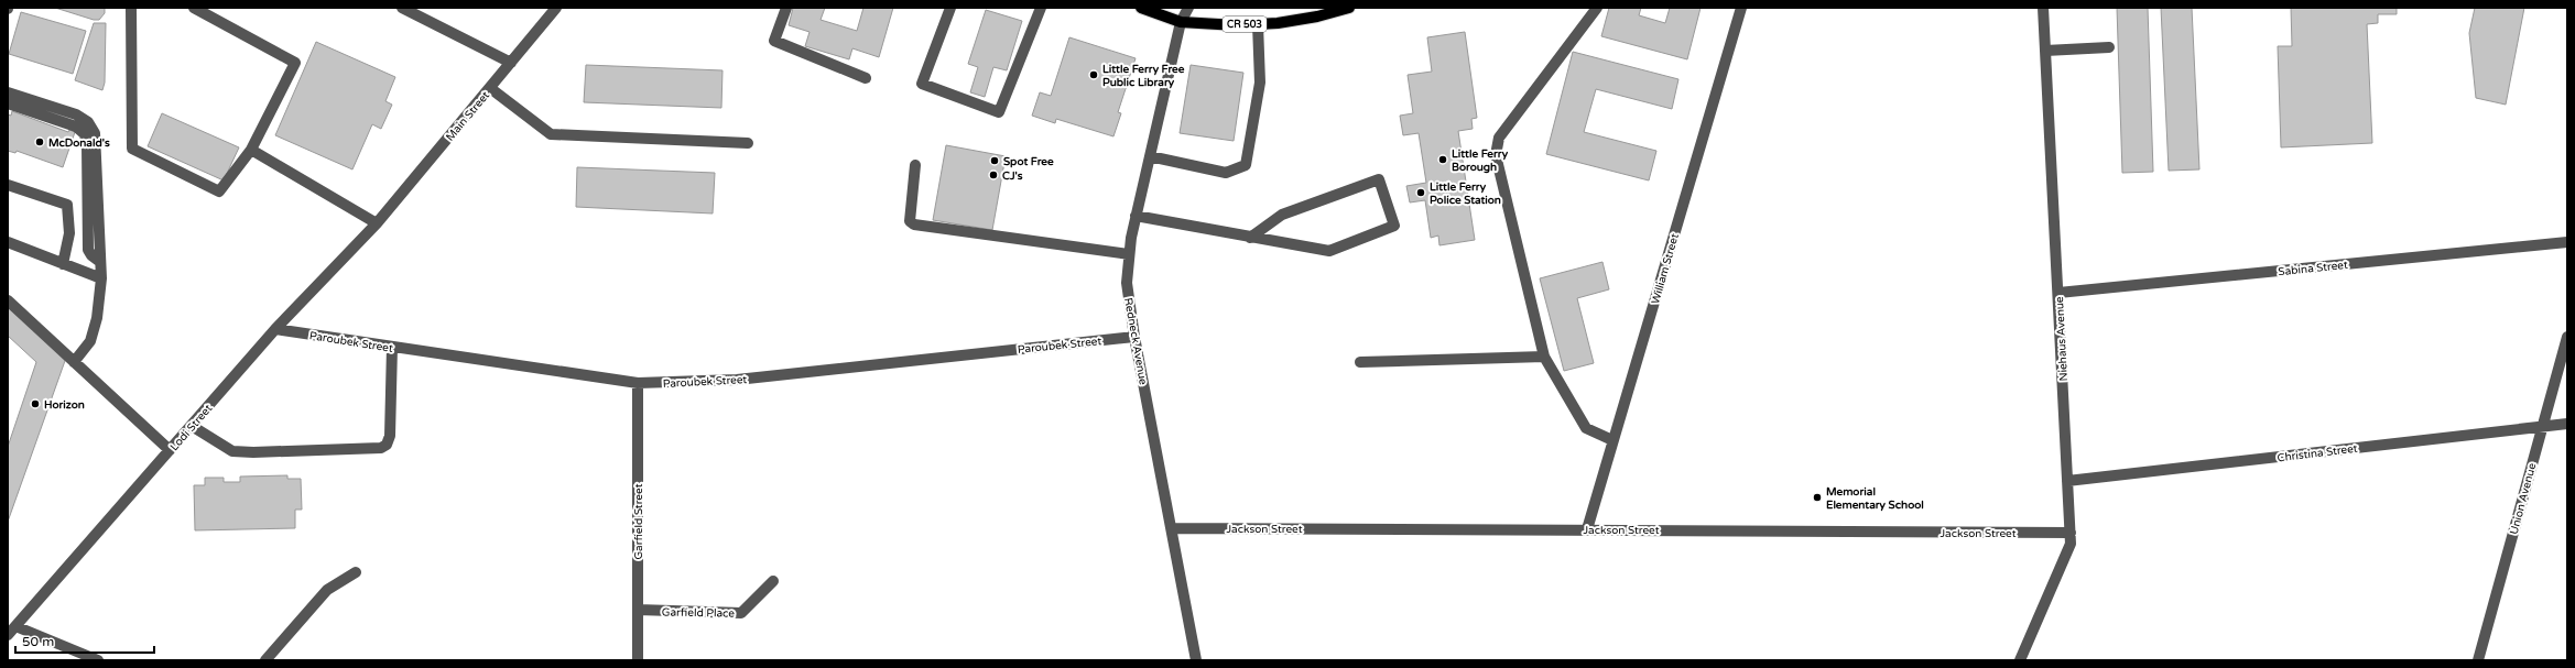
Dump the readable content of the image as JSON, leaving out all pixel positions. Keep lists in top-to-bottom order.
{
  "streets": {
    "main road": ["CR 503"],
    "street": [
      "Main Street",
      "Sabina Street",
      "William Street",
      "Niehaus Avenue",
      "Paroubek Street",
      "Redneck Avenue",
      "Lodi Street",
      "Christina Street",
      "Union Avenue",
      "Garfield Street",
      "Jackson Street",
      "Garfield Place"
    ]
  },
  "crossings": [
    ["CR 503", "Redneck Avenue"],
    ["Main Street", "Lodi Street"],
    ["Sabina Street", "Niehaus Avenue"],
    ["William Street", "Jackson Street"],
    ["Niehaus Avenue", "Christina Street"],
    ["Niehaus Avenue", "Jackson Street"],
    ["Paroubek Street", "Redneck Avenue"],
    ["Paroubek Street", "Lodi Street"],
    ["Paroubek Street", "Garfield Street"],
    ["Redneck Avenue", "Jackson Street"],
    ["Christina Street", "Union Avenue"],
    ["Garfield Street", "Garfield Place"]
  ],
  "places": [
    "Little Ferry Free Public Library",
    "McDonald's",
    "Little Ferry Borough",
    "Spot Free",
    "CJ's",
    "Little Ferry Police Station",
    "Horizon",
    "Memorial Elementary School"
  ],
  "scale_bar": "50 m"
}
